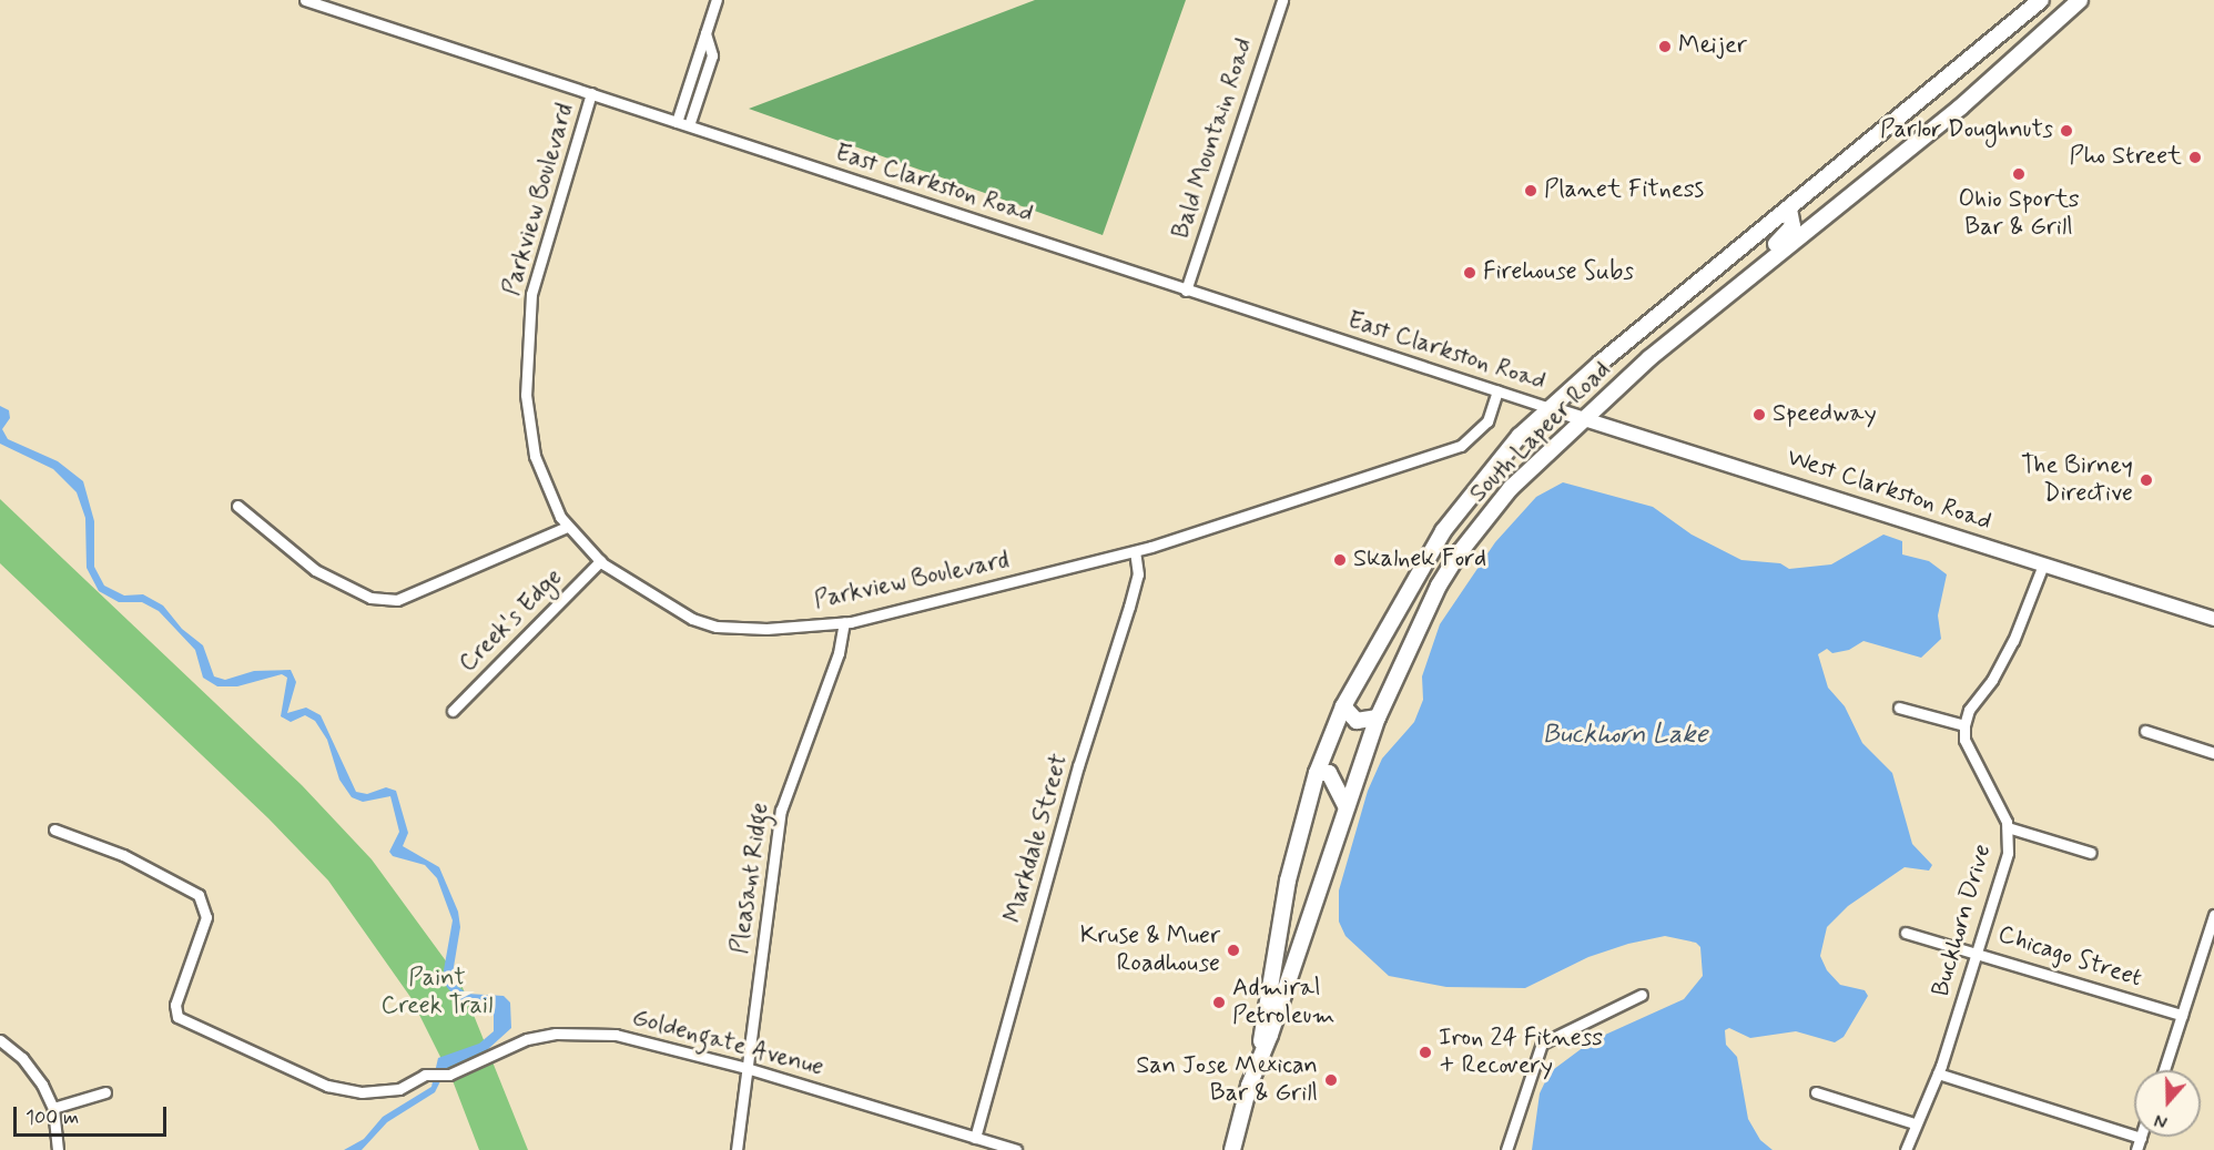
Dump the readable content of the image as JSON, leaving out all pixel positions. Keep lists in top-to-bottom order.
{
  "streets": {
    "main road": ["South Lapeer Road", "West Clarkston Road"],
    "street": [
      "Bald Mountain Road",
      "East Clarkston Road",
      "Parkview Boulevard",
      "Creek's Edge",
      "Markdale Street",
      "Pleasant Ridge",
      "Buckhorn Drive",
      "Chicago Street",
      "Goldengate Avenue"
    ]
  },
  "crossings": [
    ["Bald Mountain Road", "East Clarkston Road"],
    ["East Clarkston Road", "Parkview Boulevard"],
    ["East Clarkston Road", "South Lapeer Road"],
    ["East Clarkston Road", "West Clarkston Road"],
    ["Parkview Boulevard", "Creek's Edge"],
    ["Parkview Boulevard", "Markdale Street"],
    ["Parkview Boulevard", "Pleasant Ridge"],
    ["South Lapeer Road", "West Clarkston Road"],
    ["Markdale Street", "Goldengate Avenue"],
    ["Pleasant Ridge", "Goldengate Avenue"],
    ["Buckhorn Drive", "Chicago Street"]
  ],
  "water": ["Buckhorn Lake"],
  "parks": ["Paint Creek Trail"],
  "places": [
    "Meijer",
    "Parlor Doughnuts",
    "Pho Street",
    "Ohio Sports Bar & Grill",
    "Planet Fitness",
    "Firehouse Subs",
    "Speedway",
    "The Birney Directive",
    "Skalnek Ford",
    "Kruse & Muer Roadhouse",
    "Admiral Petroleum",
    "Iron 24 Fitness + Recovery",
    "San Jose Mexican Bar & Grill"
  ],
  "scale_bar": "100 m",
  "north": "bottom"
}
